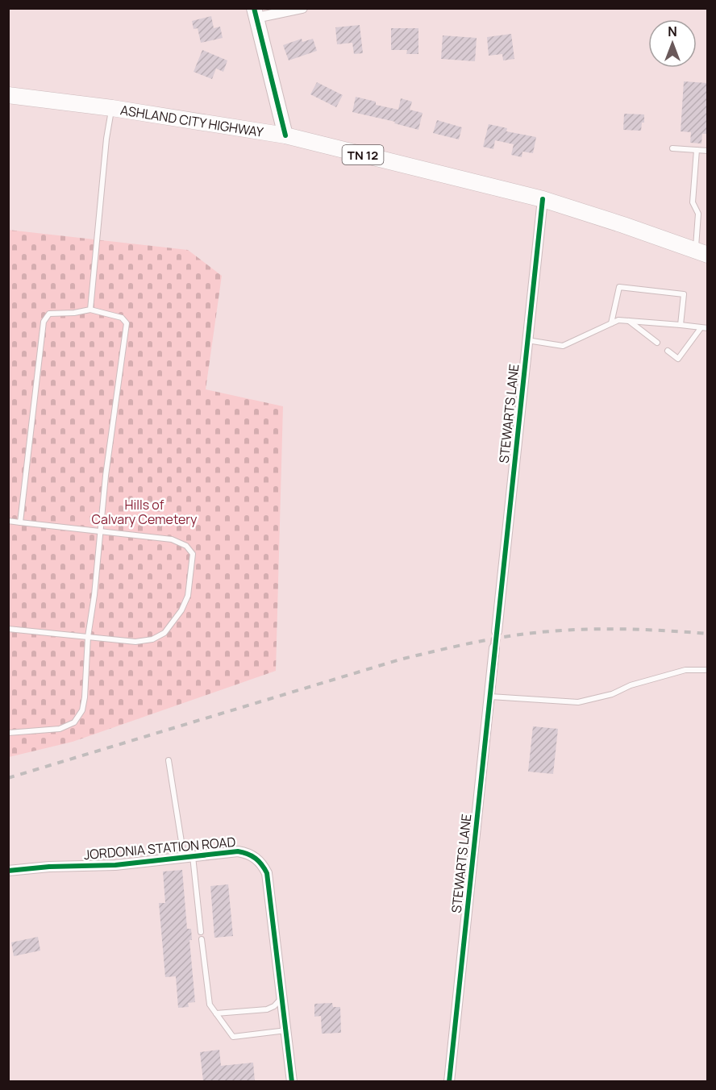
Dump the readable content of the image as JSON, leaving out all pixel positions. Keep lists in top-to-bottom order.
{
  "streets": {
    "main road": ["ASHLAND CITY HIGHWAY", "TN 12"],
    "street": ["STEWARTS LANE", "JORDONIA STATION ROAD"]
  },
  "crossings": [
    ["ASHLAND CITY HIGHWAY", "STEWARTS LANE"]
  ],
  "parks": ["Hills of Calvary Cemetery"],
  "north": "top"
}
